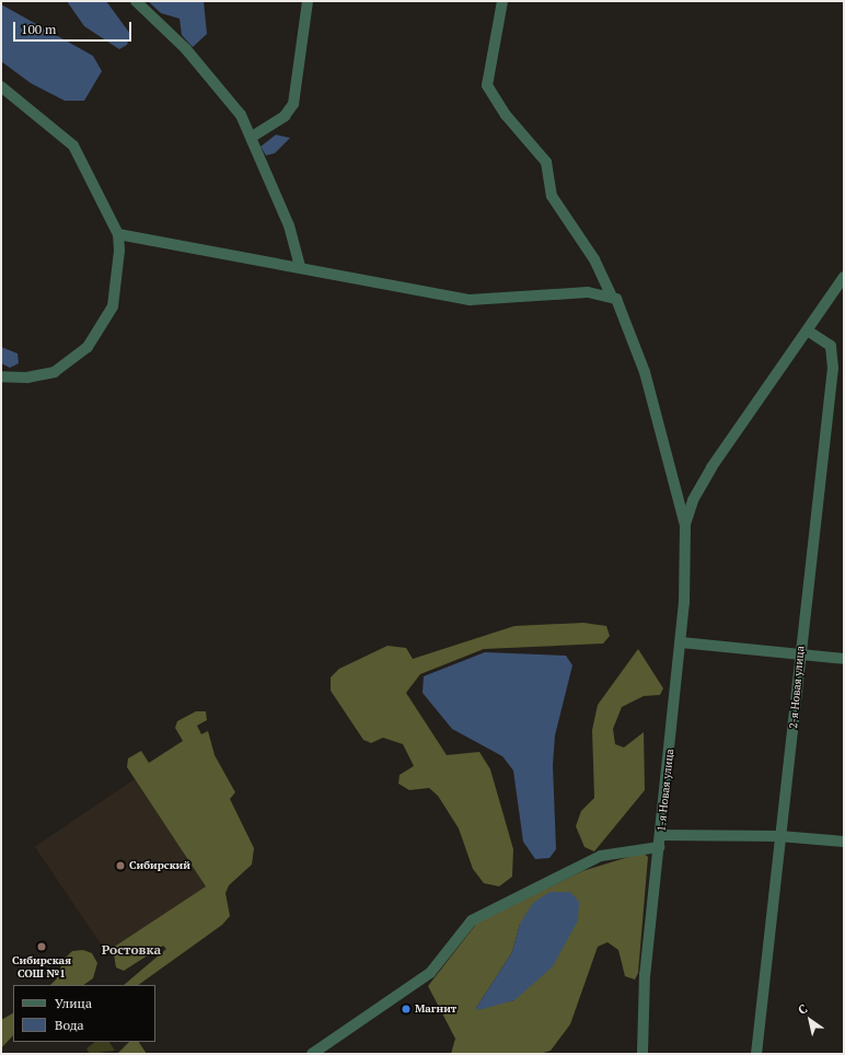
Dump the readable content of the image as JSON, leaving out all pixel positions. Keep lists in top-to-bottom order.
{
  "streets": {
    "street": ["2-я Новая улица", "1-я Новая улица"]
  },
  "districts": ["Ростовка"],
  "places": ["Сибирский", "Сибирская СОШ №1", "Магнит"],
  "legend": ["Улица", "Вода"],
  "scale_bar": "100 m",
  "north": "top left"
}
